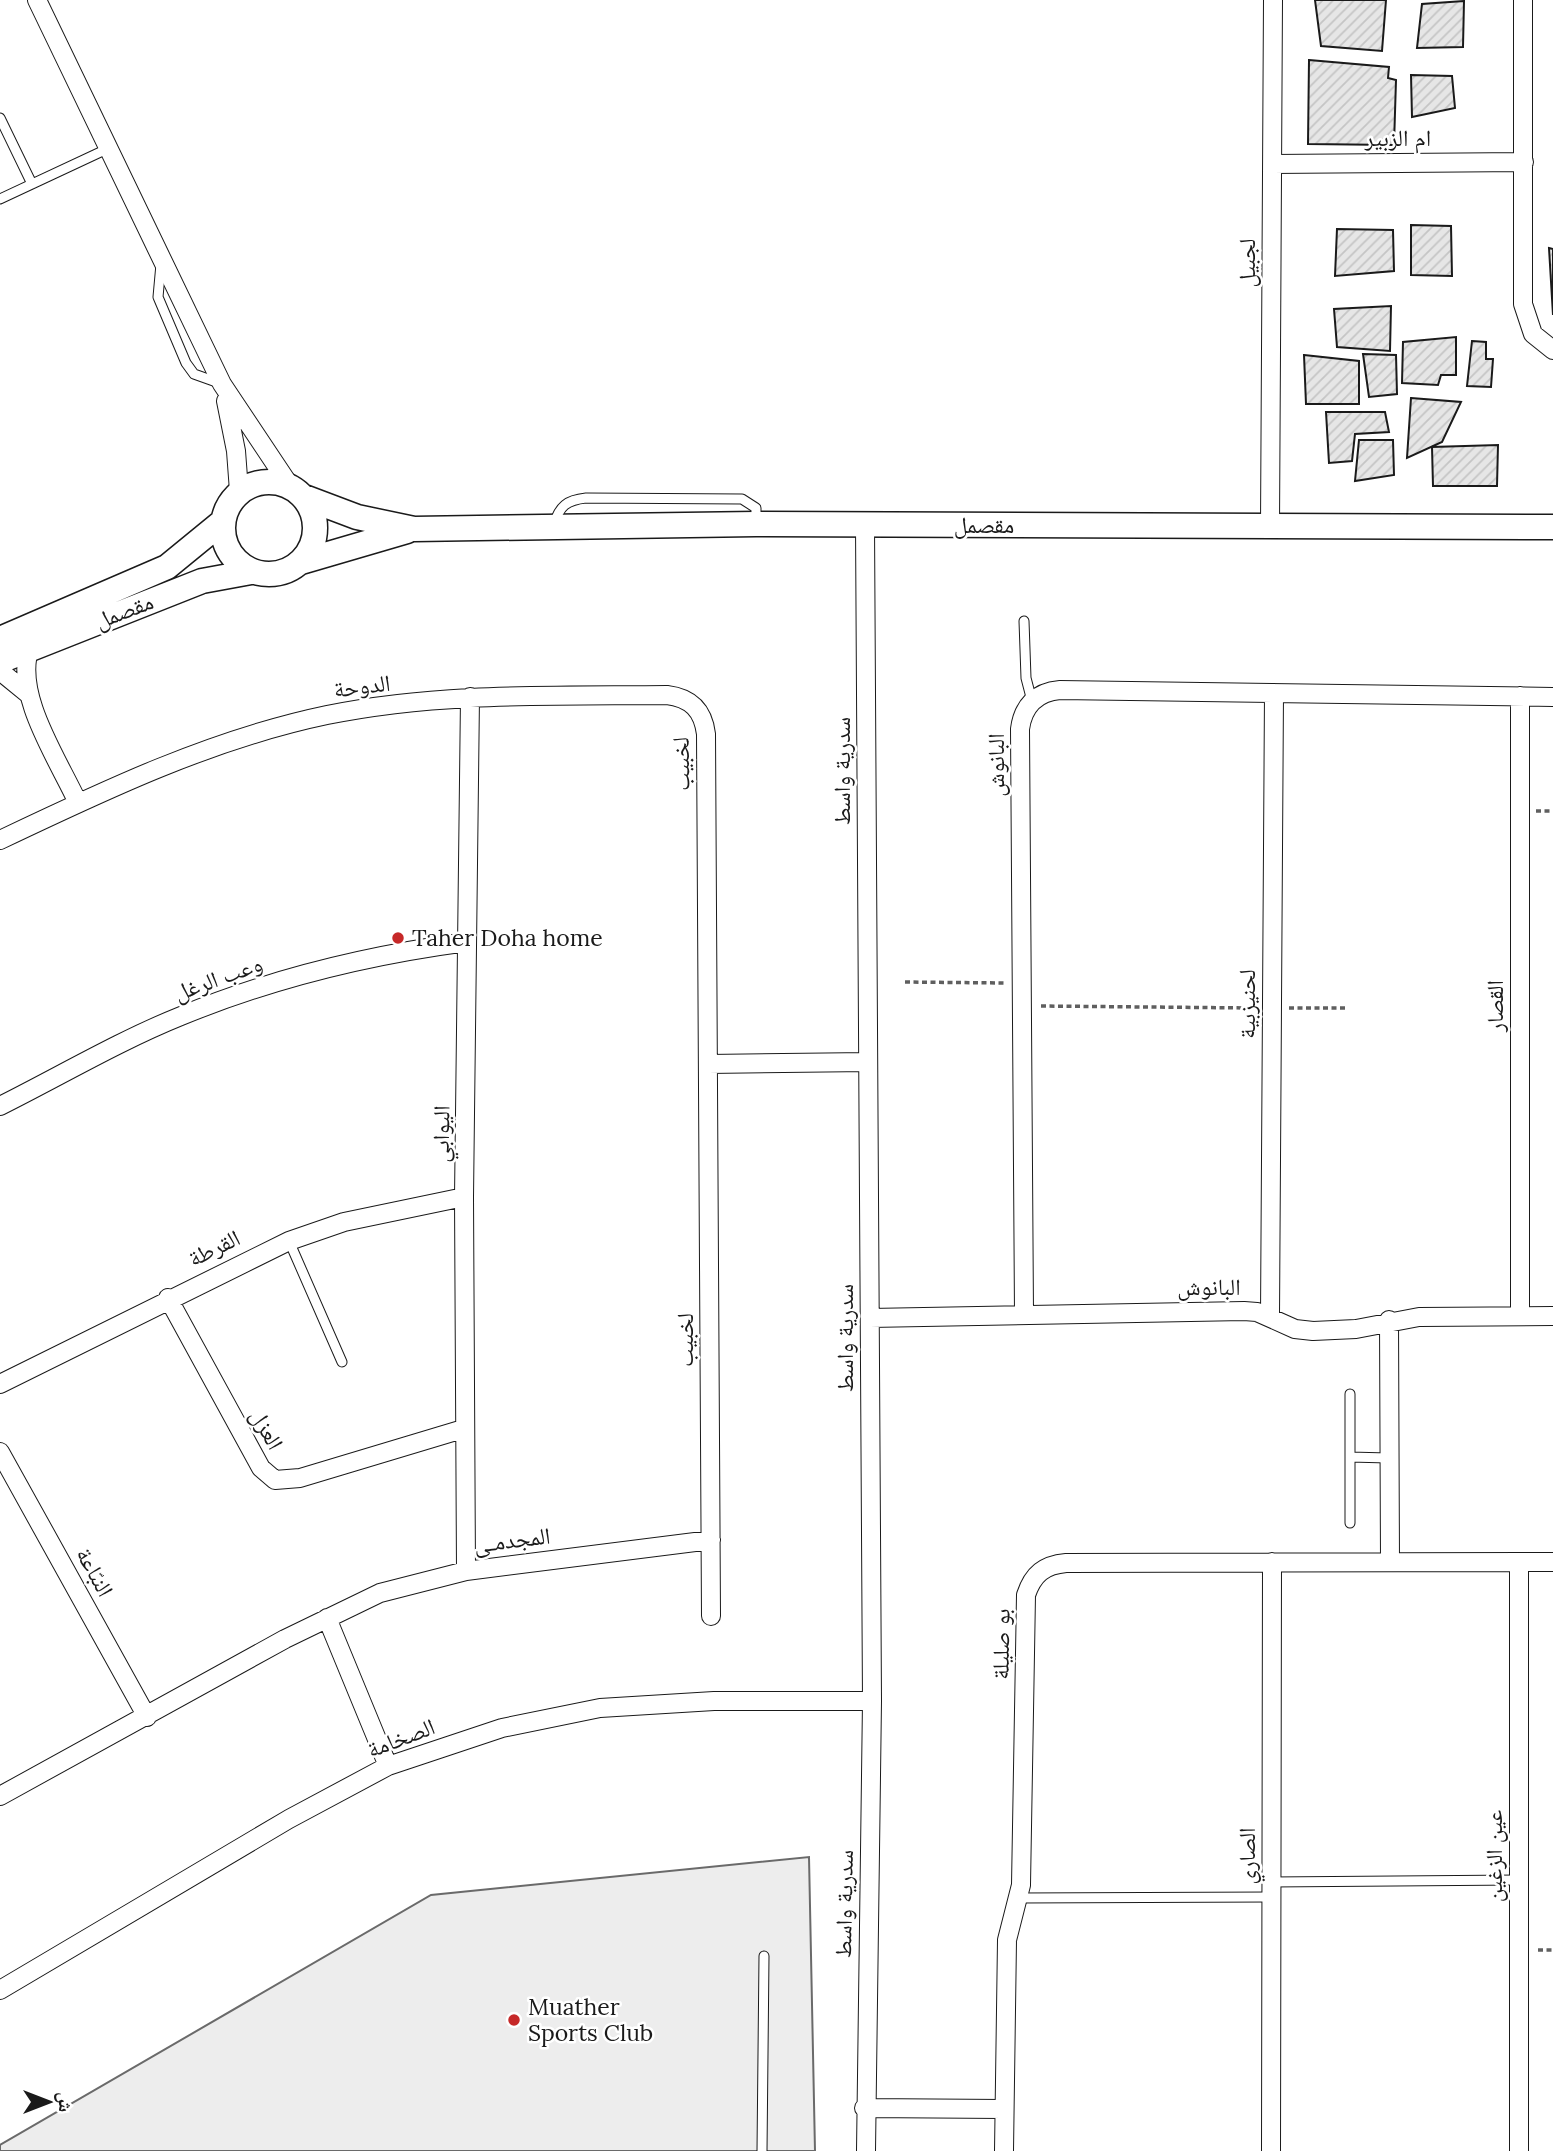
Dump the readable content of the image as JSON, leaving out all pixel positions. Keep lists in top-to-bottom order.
{
  "streets": {
    "street": [
      "ام الزبير",
      "لجبيل",
      "مقصمل",
      "الدوحة",
      "لخبيب",
      "البانوش",
      "سدرية واسط",
      "وعب الرغل",
      "لحنيزبية",
      "القصار",
      "اليوابي",
      "القرطة",
      "العزل",
      "المجدمـى",
      "النبّاعة",
      "بو صليلة",
      "الصخامة",
      "الصاري",
      "عين الزغين"
    ]
  },
  "crossings": [
    ["ام الزبير", "لجبيل"],
    ["لجبيل", "مقصمل"],
    ["مقصمل", "سدرية واسط"],
    ["الدوحة", "لخبيب"],
    ["الدوحة", "اليوابي"],
    ["لخبيب", "المجدمـى"],
    ["البانوش", "سدرية واسط"],
    ["البانوش", "لحنيزبية"],
    ["البانوش", "القصار"],
    ["سدرية واسط", "الصخامة"],
    ["وعب الرغل", "اليوابي"],
    ["اليوابي", "القرطة"],
    ["اليوابي", "العزل"],
    ["اليوابي", "المجدمـى"],
    ["القرطة", "العزل"],
    ["المجدمـى", "النبّاعة"],
    ["بو صليلة", "الصاري"],
    ["بو صليلة", "عين الزغين"]
  ],
  "places": ["Taher Doha home", "Muather Sports Club"],
  "north": "right"
}
